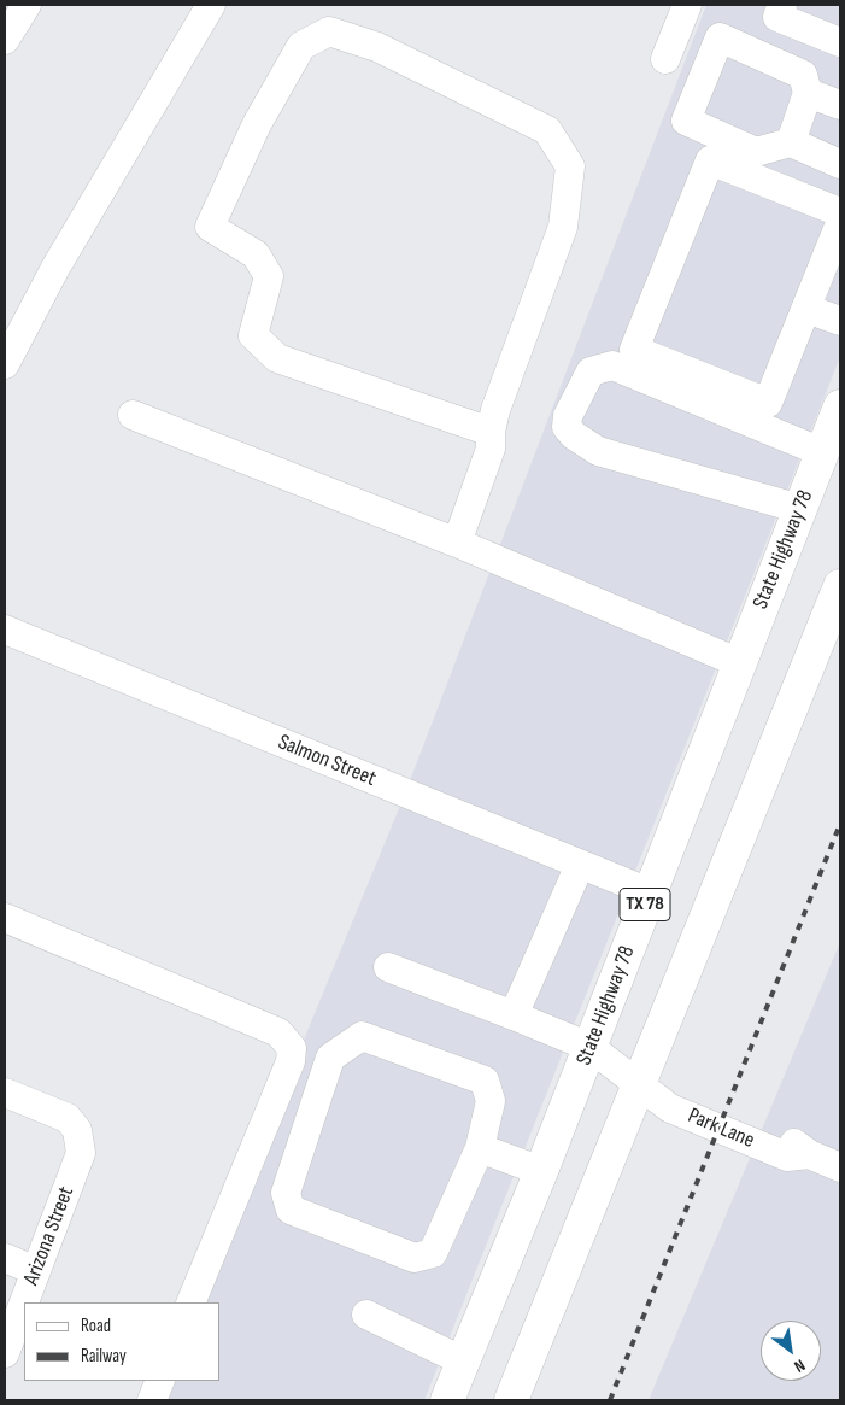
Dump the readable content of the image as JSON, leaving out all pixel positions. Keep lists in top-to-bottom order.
{
  "streets": {
    "main road": ["State Highway 78", "TX 78"],
    "street": ["Salmon Street", "Park Lane", "Arizona Street"]
  },
  "crossings": [
    ["State Highway 78", "Salmon Street"],
    ["State Highway 78", "Park Lane"]
  ],
  "legend": ["Road", "Railway"],
  "north": "bottom right"
}
